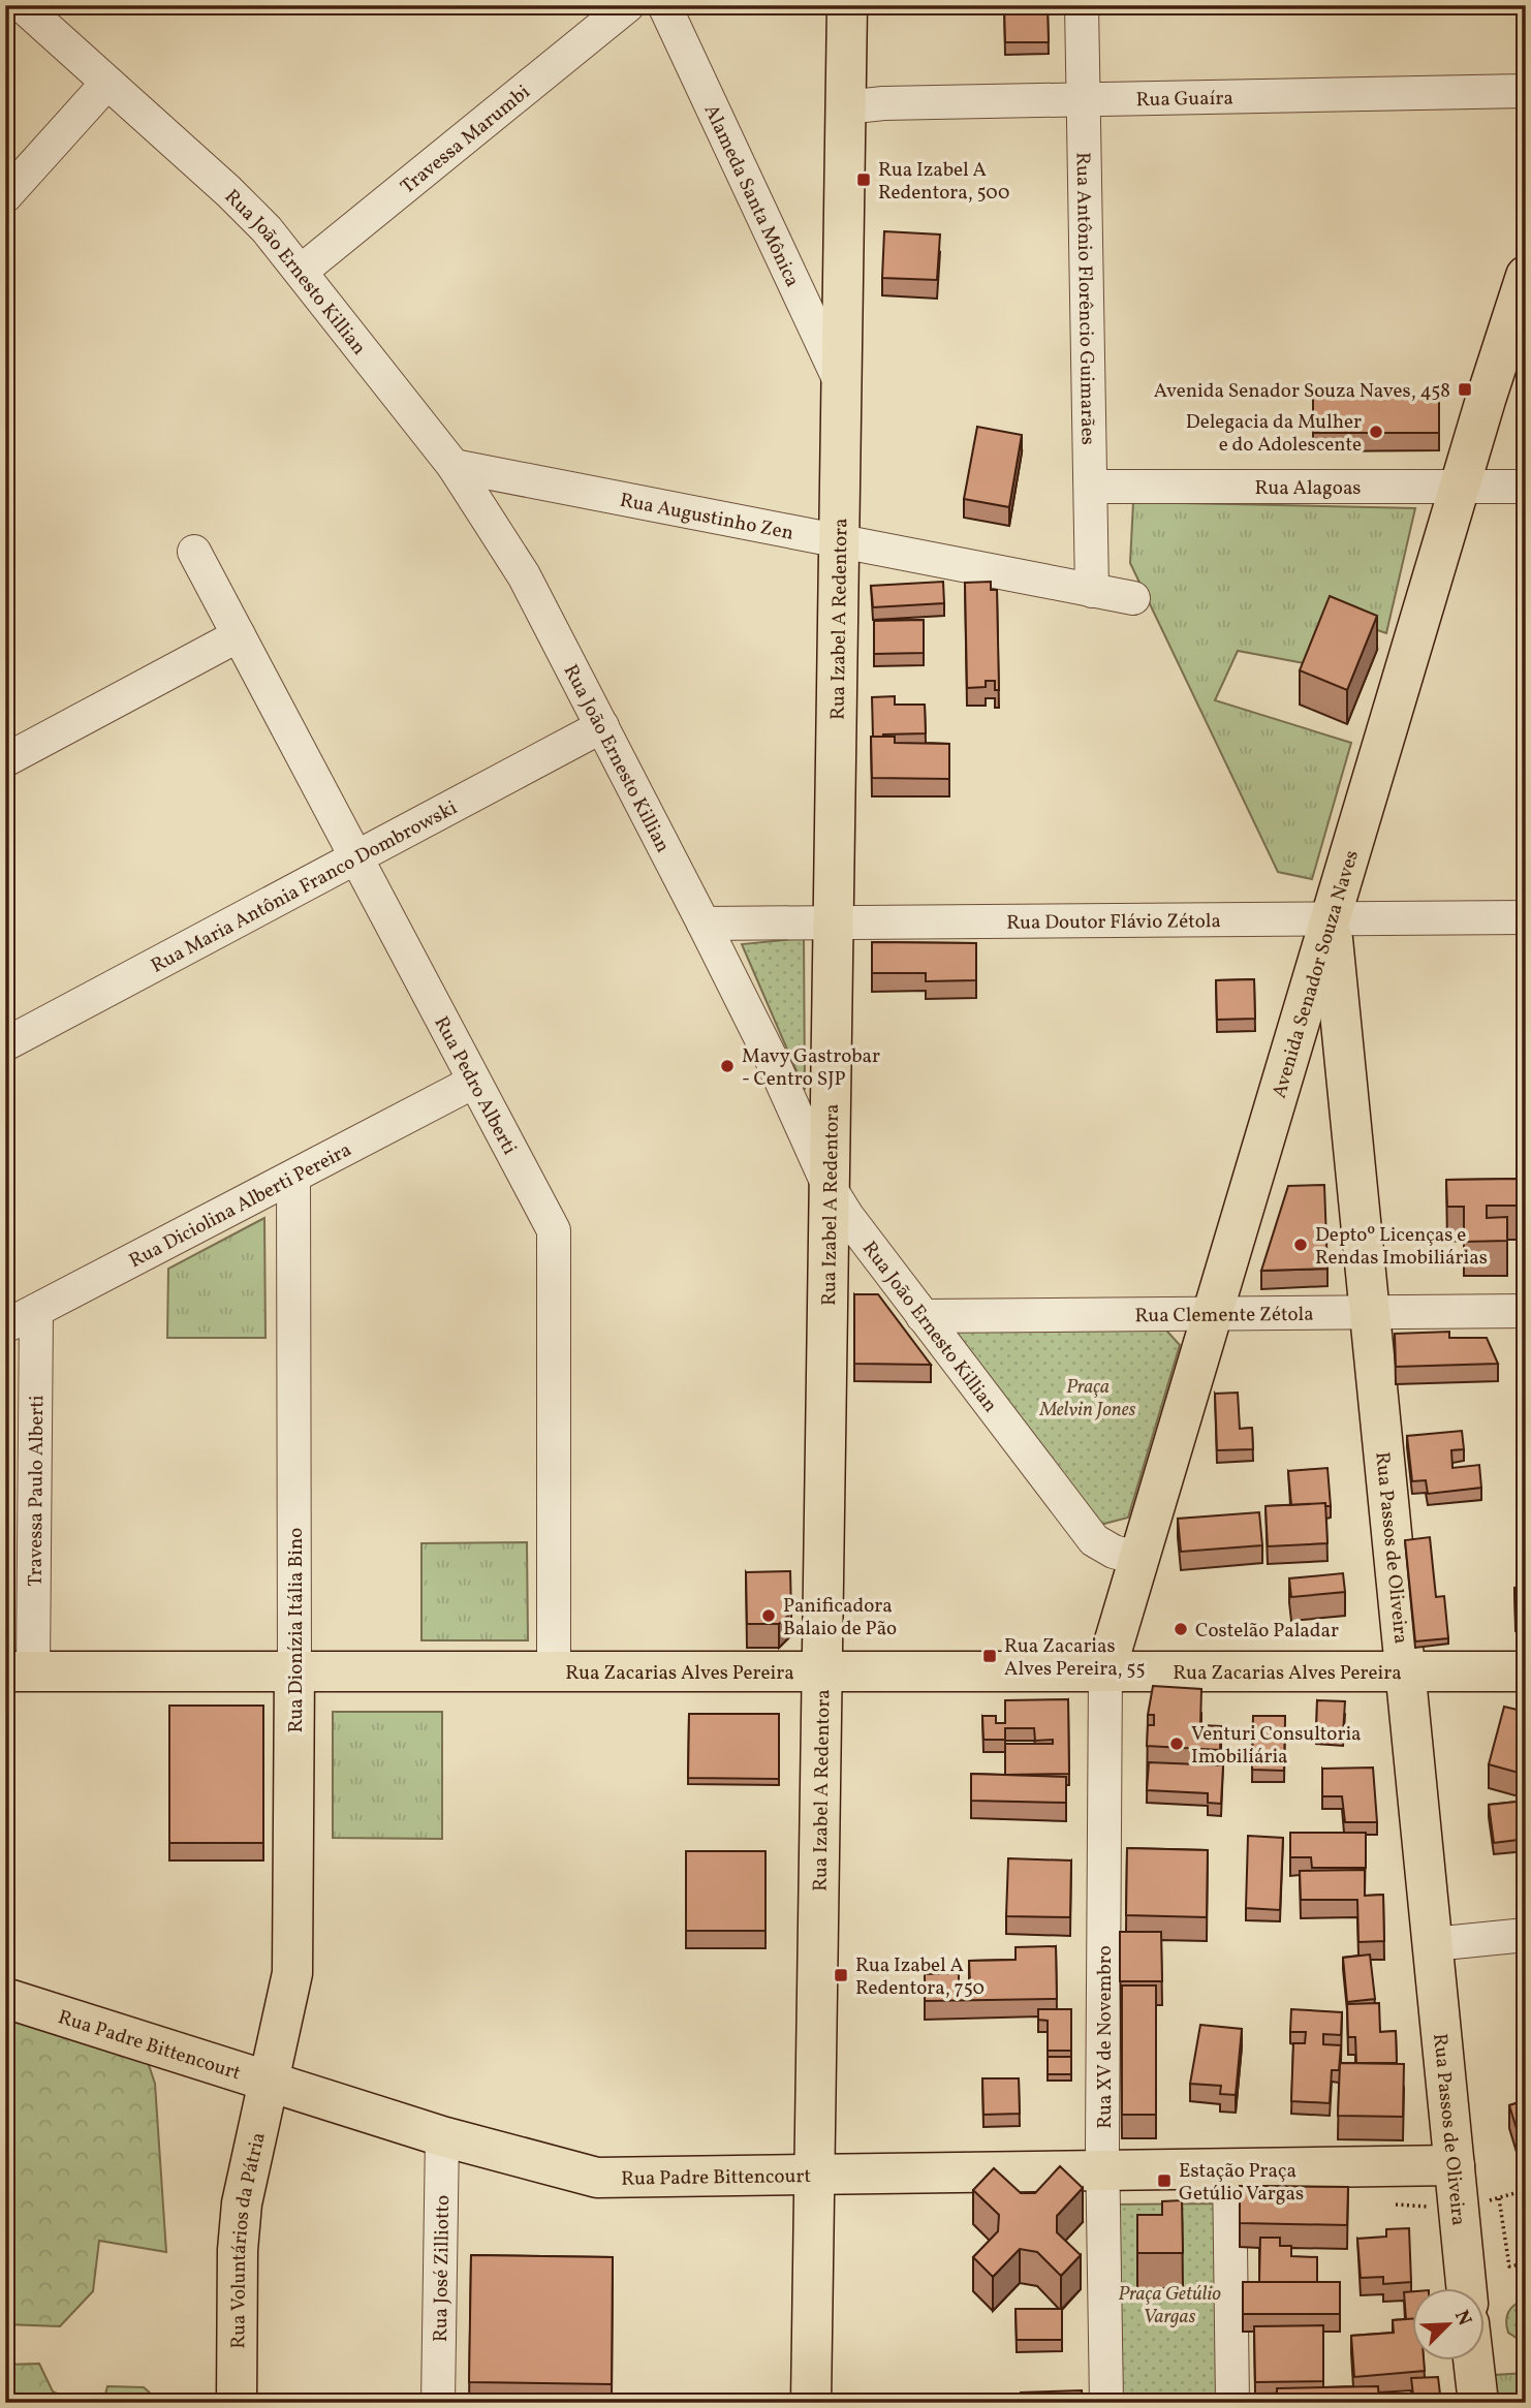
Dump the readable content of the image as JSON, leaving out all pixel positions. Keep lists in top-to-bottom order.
{
  "streets": {
    "main road": [
      "Rua Izabel A Redentora",
      "Avenida Senador Souza Naves",
      "Rua Passos de Oliveira",
      "Rua Dionízia Itália Bino",
      "Rua Zacarias Alves Pereira",
      "Rua Padre Bittencourt",
      "Rua Voluntários da Pátria"
    ],
    "street": [
      "Rua Guaíra",
      "Travessa Marumbi",
      "Alameda Santa Mônica",
      "Rua João Ernesto Killian",
      "Rua Antônio Florêncio Guimarães",
      "Rua Alagoas",
      "Rua Augustinho Zen",
      "Rua Maria Antônia Franco Dombrowski",
      "Rua Doutor Flávio Zétola",
      "Rua Pedro Alberti",
      "Rua Diciolina Alberti Pereira",
      "Rua Clemente Zétola",
      "Travessa Paulo Alberti",
      "Rua XV de Novembro",
      "Rua José Zilliotto"
    ]
  },
  "crossings": [
    ["Rua Guaíra", "Rua Antônio Florêncio Guimarães"],
    ["Rua Guaíra", "Rua Izabel A Redentora"],
    ["Travessa Marumbi", "Rua João Ernesto Killian"],
    ["Alameda Santa Mônica", "Rua Izabel A Redentora"],
    ["Rua João Ernesto Killian", "Rua Augustinho Zen"],
    ["Rua João Ernesto Killian", "Rua Izabel A Redentora"],
    ["Rua João Ernesto Killian", "Rua Maria Antônia Franco Dombrowski"],
    ["Rua João Ernesto Killian", "Rua Doutor Flávio Zétola"],
    ["Rua João Ernesto Killian", "Avenida Senador Souza Naves"],
    ["Rua João Ernesto Killian", "Rua Clemente Zétola"],
    ["Rua Antônio Florêncio Guimarães", "Rua Alagoas"],
    ["Rua Antônio Florêncio Guimarães", "Rua Augustinho Zen"],
    ["Rua Alagoas", "Avenida Senador Souza Naves"],
    ["Rua Augustinho Zen", "Rua Izabel A Redentora"],
    ["Rua Izabel A Redentora", "Rua Doutor Flávio Zétola"],
    ["Rua Izabel A Redentora", "Rua Zacarias Alves Pereira"],
    ["Rua Izabel A Redentora", "Rua Padre Bittencourt"],
    ["Rua Maria Antônia Franco Dombrowski", "Rua Pedro Alberti"],
    ["Rua Doutor Flávio Zétola", "Avenida Senador Souza Naves"],
    ["Rua Doutor Flávio Zétola", "Rua Passos de Oliveira"],
    ["Avenida Senador Souza Naves", "Rua Clemente Zétola"],
    ["Avenida Senador Souza Naves", "Rua Passos de Oliveira"],
    ["Avenida Senador Souza Naves", "Rua Zacarias Alves Pereira"],
    ["Avenida Senador Souza Naves", "Rua XV de Novembro"],
    ["Rua Pedro Alberti", "Rua Diciolina Alberti Pereira"],
    ["Rua Pedro Alberti", "Rua Zacarias Alves Pereira"],
    ["Rua Diciolina Alberti Pereira", "Travessa Paulo Alberti"],
    ["Rua Diciolina Alberti Pereira", "Rua Dionízia Itália Bino"],
    ["Rua Clemente Zétola", "Rua Passos de Oliveira"],
    ["Travessa Paulo Alberti", "Rua Zacarias Alves Pereira"],
    ["Rua Passos de Oliveira", "Rua Zacarias Alves Pereira"],
    ["Rua Passos de Oliveira", "Rua Padre Bittencourt"],
    ["Rua Dionízia Itália Bino", "Rua Zacarias Alves Pereira"],
    ["Rua Dionízia Itália Bino", "Rua Padre Bittencourt"],
    ["Rua Dionízia Itália Bino", "Rua Voluntários da Pátria"],
    ["Rua Zacarias Alves Pereira", "Rua XV de Novembro"],
    ["Rua XV de Novembro", "Rua Padre Bittencourt"],
    ["Rua Padre Bittencourt", "Rua Voluntários da Pátria"],
    ["Rua Padre Bittencourt", "Rua José Zilliotto"]
  ],
  "parks": ["Praça Melvin Jones", "Praça Getúlio Vargas"],
  "places": {
    "transit": [
      "Rua Izabel A Redentora, 500",
      "Avenida Senador Souza Naves, 458",
      "Rua Zacarias Alves Pereira, 55",
      "Rua Izabel A Redentora, 750",
      "Estação Praça Getúlio Vargas"
    ],
    "other": [
      "Delegacia da Mulher e do Adolescente",
      "Mavy Gastrobar - Centro SJP",
      "Deptoº Licenças e Rendas Imobiliárias",
      "Panificadora Balaio de Pão",
      "Costelão Paladar",
      "Venturi Consultoria Imobiliária"
    ]
  },
  "north": "top right"
}
